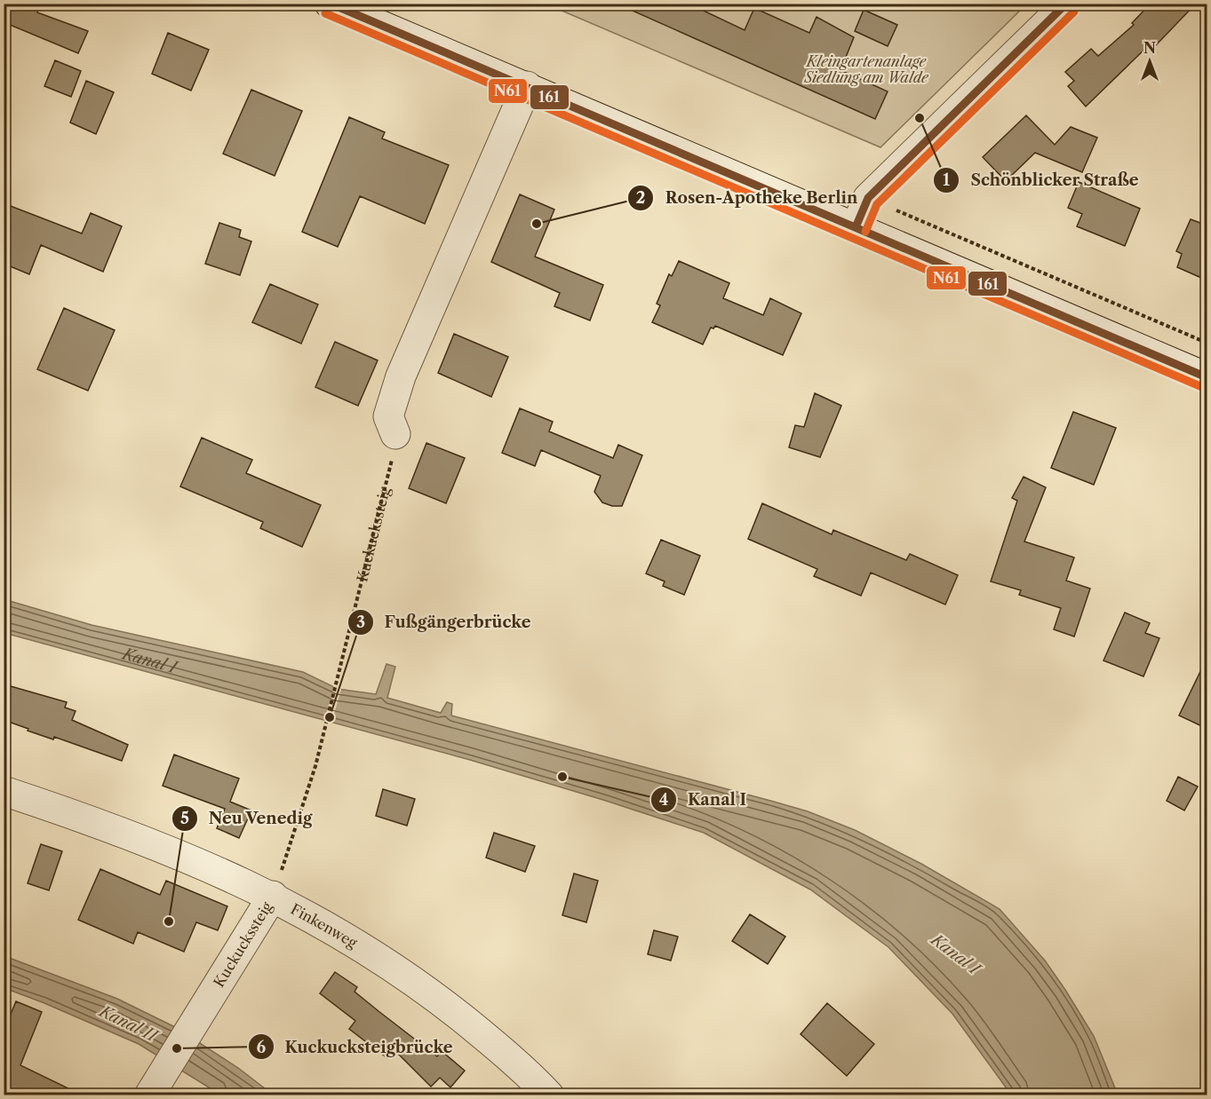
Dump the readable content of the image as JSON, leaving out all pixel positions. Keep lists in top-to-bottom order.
{
  "streets": {
    "street": ["Kuckuckssteig", "Finkenweg"]
  },
  "crossings": [
    ["Kuckuckssteig", "Finkenweg"]
  ],
  "water": ["Kanal I", "Kanal II"],
  "parks": ["Kleingartenanlage Siedlung am Walde"],
  "places": [
    "Schönblicker Straße",
    "Rosen-Apotheke Berlin",
    "Fußgängerbrücke",
    "Kanal I",
    "Neu Venedig",
    "Kuckucksteigbrücke"
  ],
  "lines": ["transit line 161", "transit line N61"],
  "north": "top"
}
